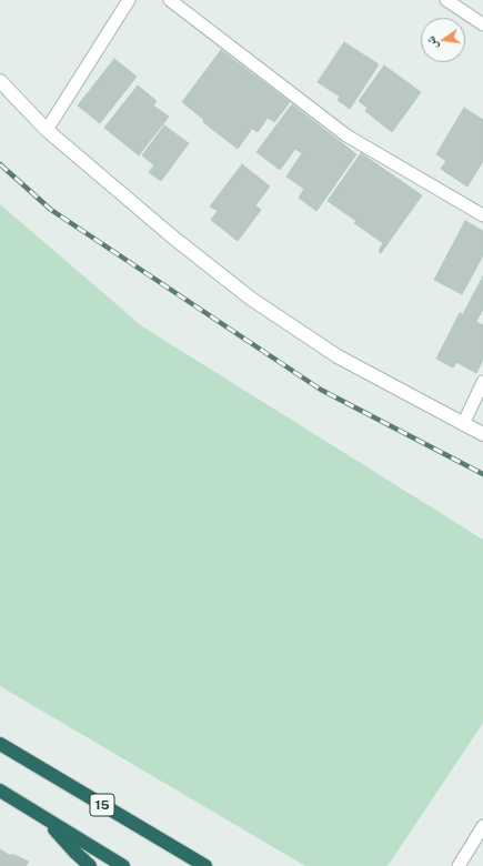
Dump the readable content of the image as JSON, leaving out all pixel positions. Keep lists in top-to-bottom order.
{
  "streets": {
    "highway": ["15"]
  },
  "north": "left"
}
